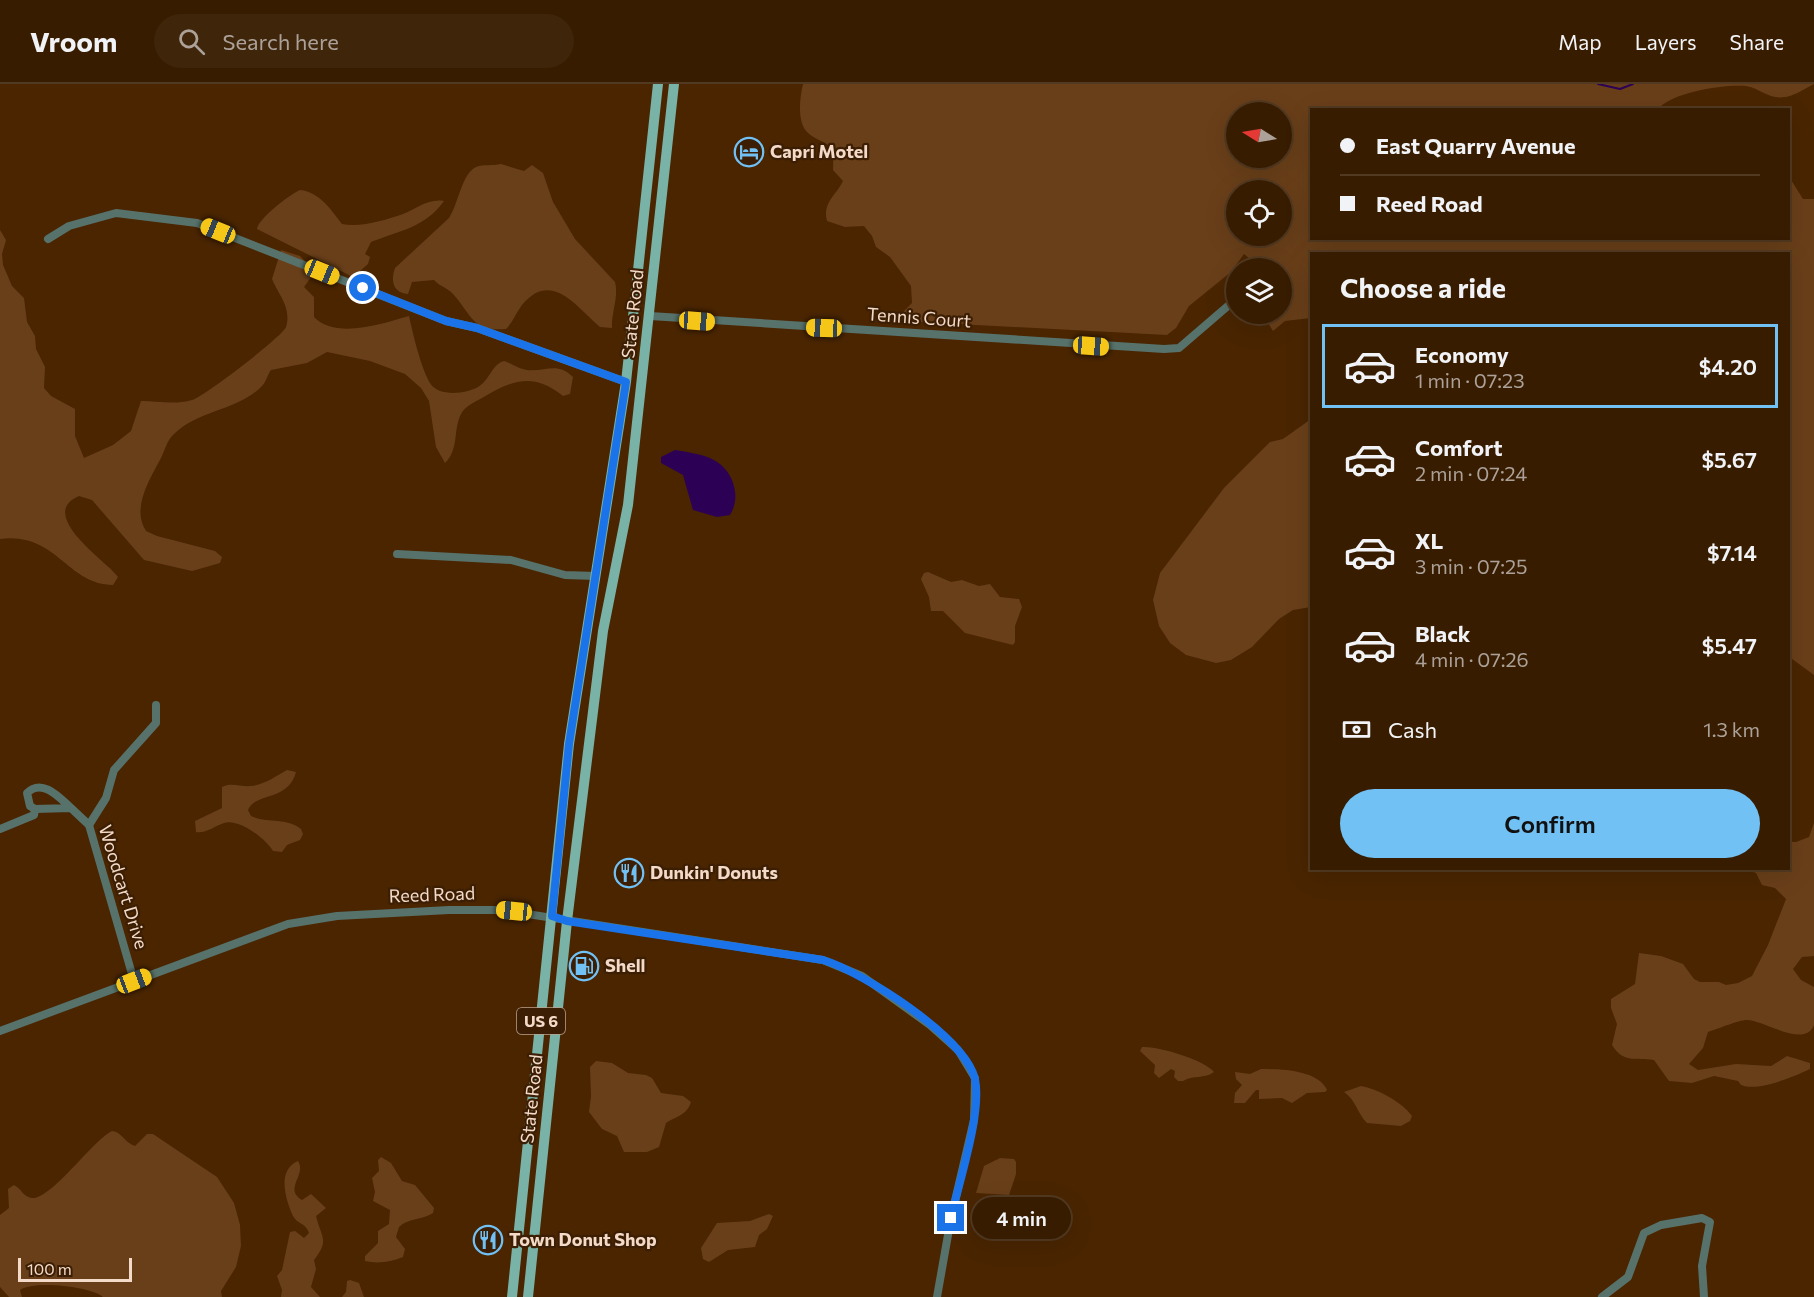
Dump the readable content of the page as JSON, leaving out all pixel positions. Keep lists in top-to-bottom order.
{
  "streets": {
    "main road": ["State Road", "US 6"],
    "street": ["Tennis Court", "Woodcart Drive", "Reed Road"]
  },
  "crossings": [
    ["State Road", "Tennis Court"],
    ["State Road", "Reed Road"],
    ["Woodcart Drive", "Reed Road"]
  ],
  "places": {
    "hotel": ["Capri Motel"],
    "restaurant": ["Dunkin' Donuts", "Town Donut Shop"],
    "fuel station": ["Shell"]
  },
  "scale_bar": "100 m",
  "north": "left",
  "page": {
    "header": "Vroom",
    "search": "Search here",
    "nav": ["Map", "Layers", "Share"],
    "banner": ["East Quarry Avenue", "Reed Road"],
    "heading": "Choose a ride",
    "list": [
      {
        "name": "Economy",
        "note": "1 min · 07:23",
        "value": "$4.20"
      },
      {
        "name": "Comfort",
        "note": "2 min · 07:24",
        "value": "$5.67"
      },
      {
        "name": "XL",
        "note": "3 min · 07:25",
        "value": "$7.14"
      },
      {
        "name": "Black",
        "note": "4 min · 07:26",
        "value": "$5.47"
      }
    ],
    "pay": ["Cash", "1.3 km"],
    "buttons": "Confirm",
    "bubble": "4 min",
    "scale": "100 m"
  }
}
